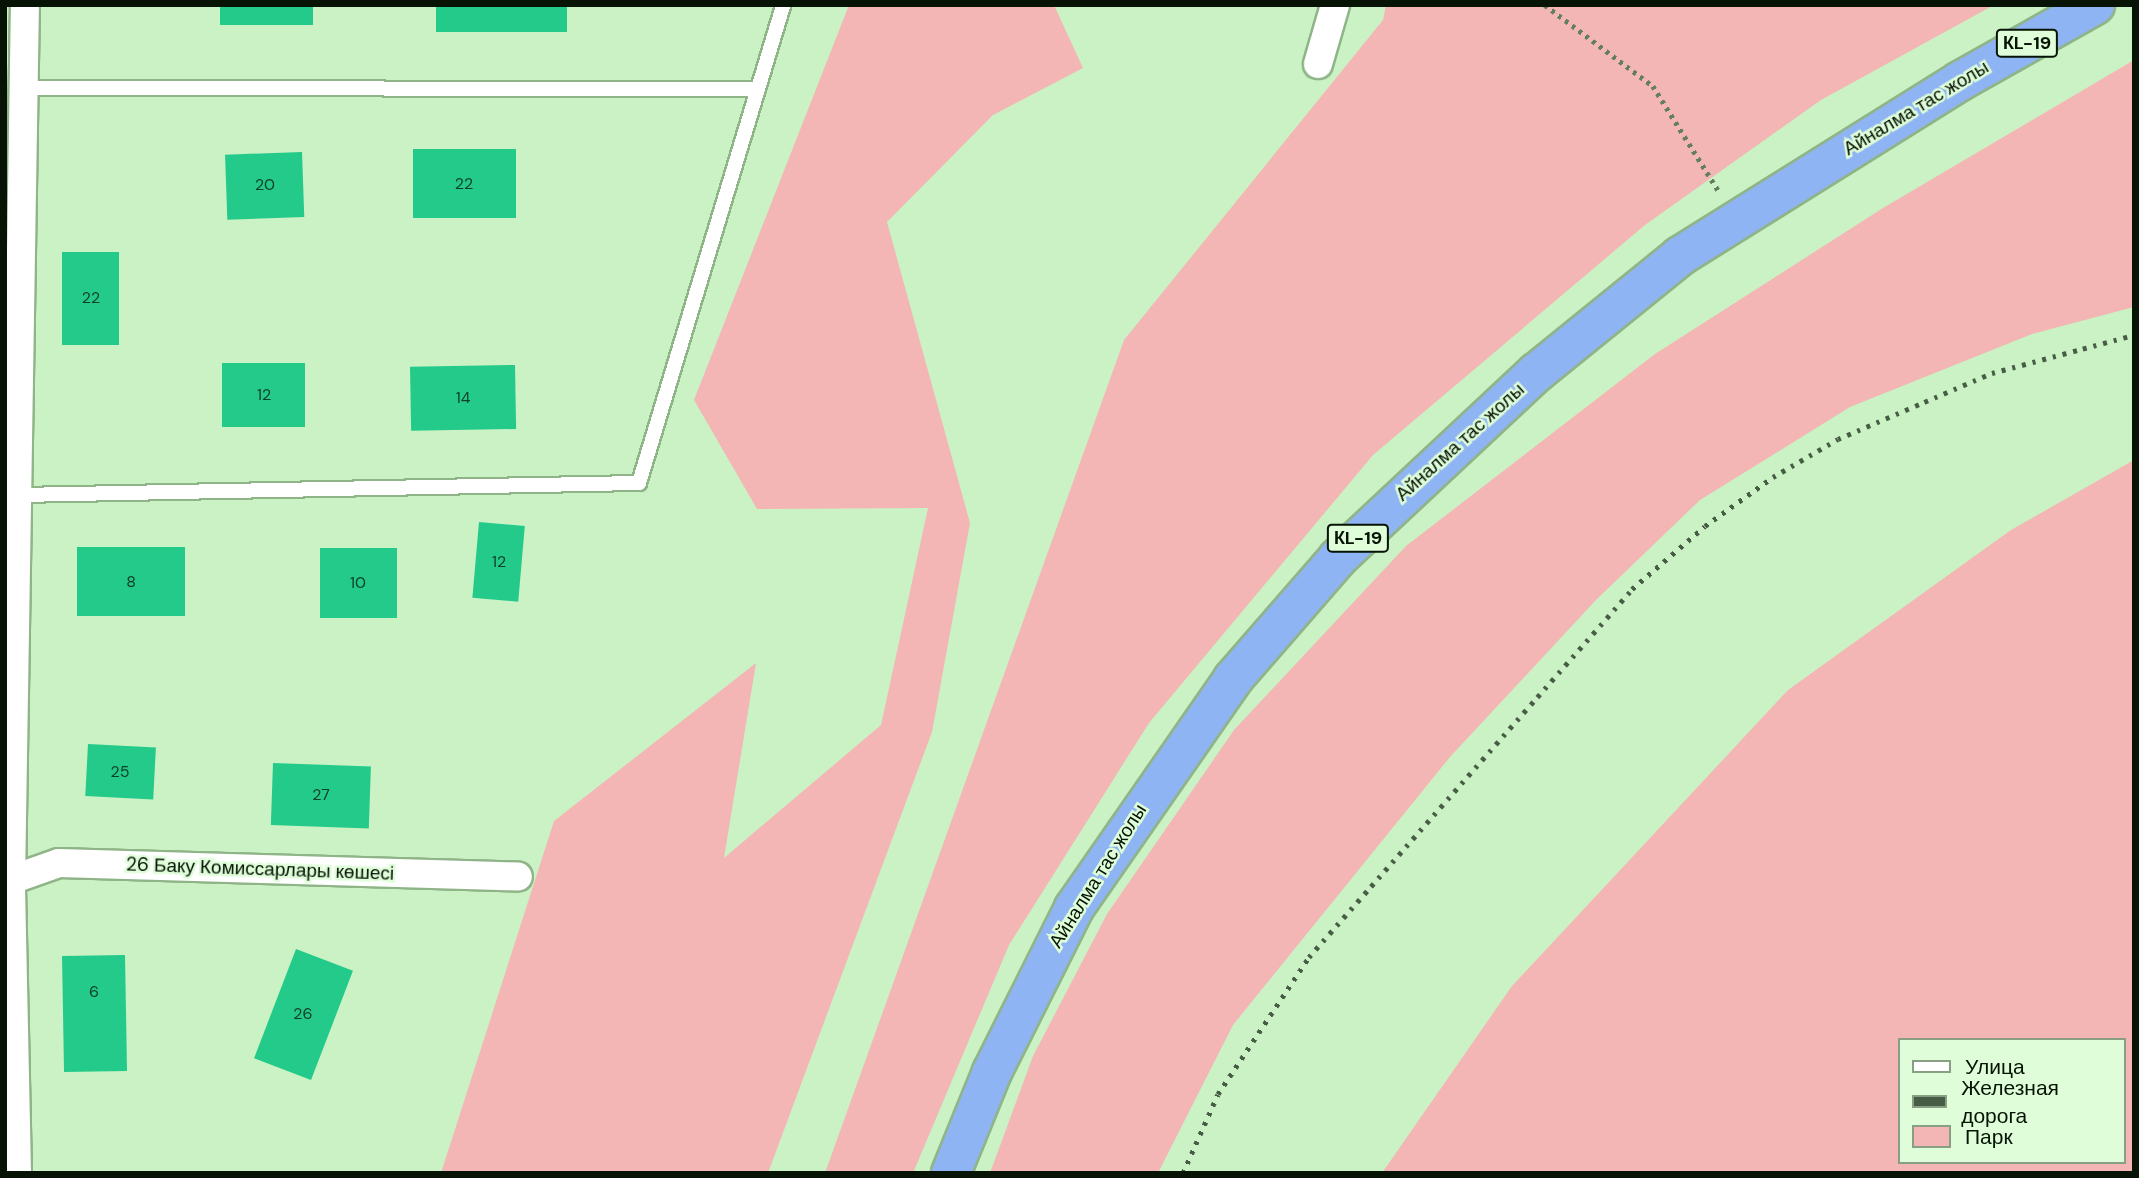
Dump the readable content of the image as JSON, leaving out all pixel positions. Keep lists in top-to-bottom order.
{
  "streets": {
    "highway": ["КL-19", "Айналма тас жолы"],
    "street": ["26 Баку Комиссарлары көшесі"]
  },
  "house_numbers": [
    "22",
    "20",
    "22",
    "12",
    "14",
    "12",
    "8",
    "10",
    "25",
    "27",
    "6",
    "26"
  ],
  "legend": ["Улица", "Железная дорога", "Парк"]
}
